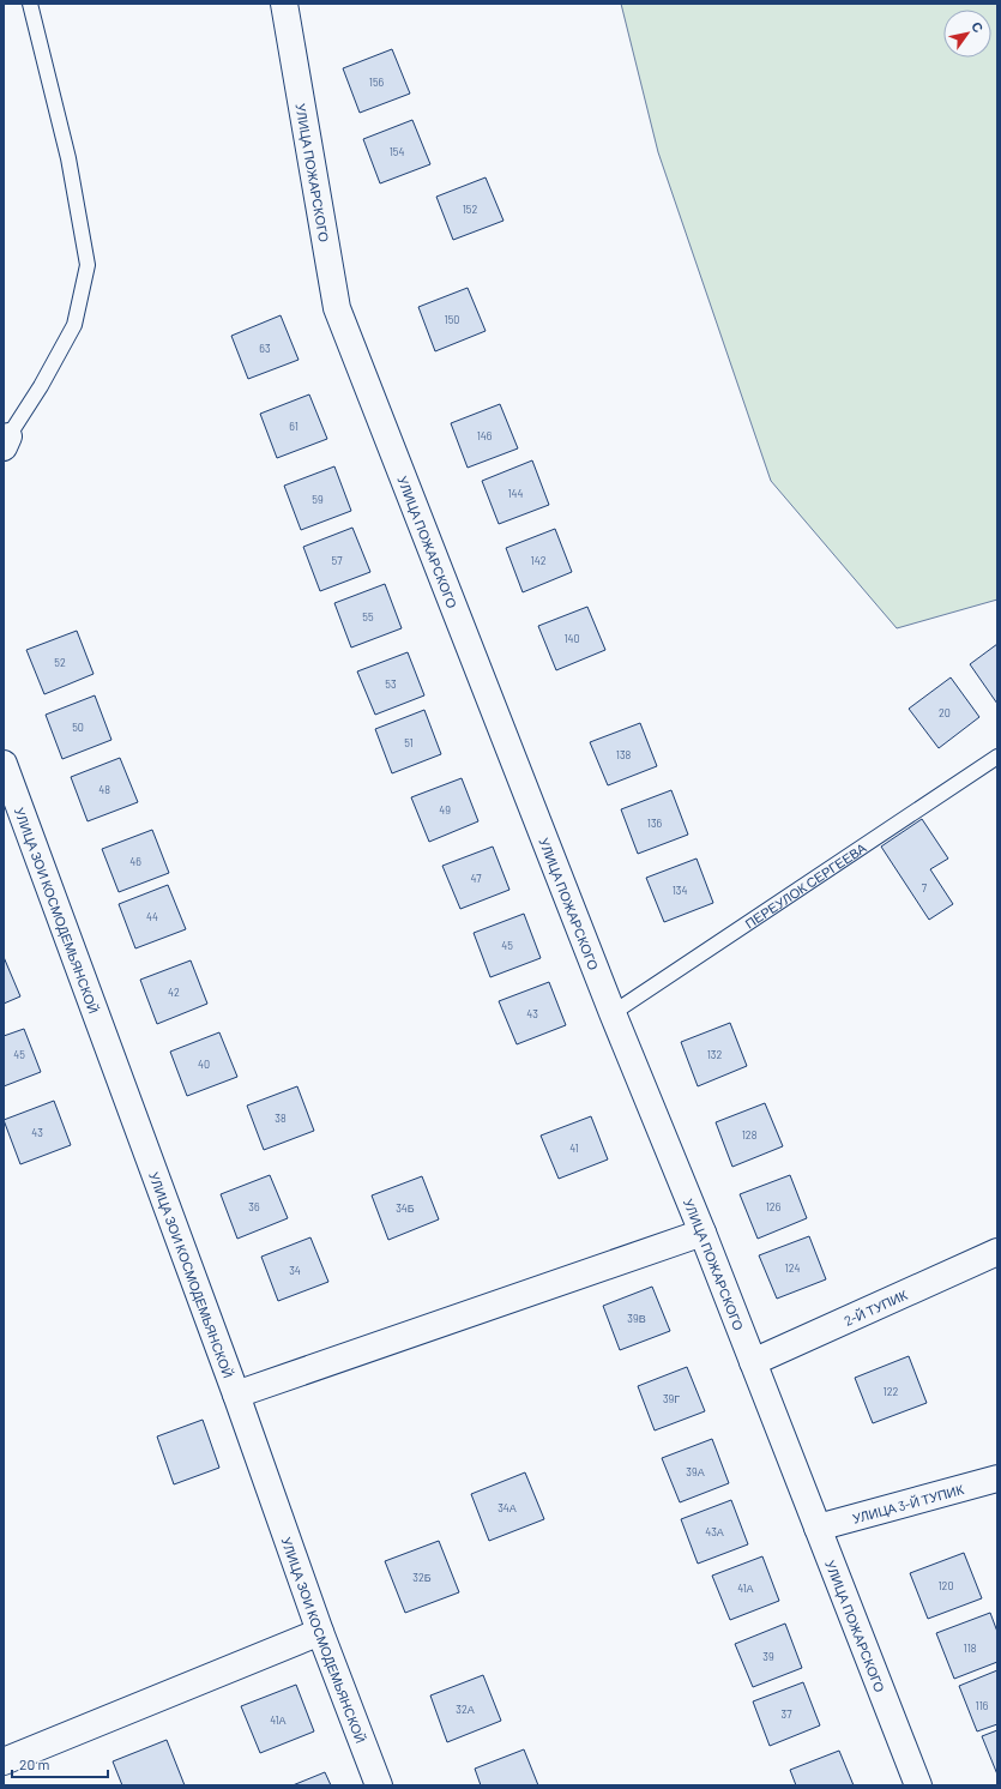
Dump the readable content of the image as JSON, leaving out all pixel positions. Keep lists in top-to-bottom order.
{
  "streets": {
    "street": [
      "УЛИЦА ПОЖАРСКОГО",
      "УЛИЦА ЗОИ КОСМОДЕМЬЯНСКОЙ",
      "2-Й ТУПИК",
      "УЛИЦА 3-Й ТУПИК"
    ],
    "lane": ["ПЕРЕУЛОК СЕРГЕЕВА"]
  },
  "crossings": [
    ["УЛИЦА ПОЖАРСКОГО", "ПЕРЕУЛОК СЕРГЕЕВА"],
    ["УЛИЦА ПОЖАРСКОГО", "2-Й ТУПИК"],
    ["УЛИЦА ПОЖАРСКОГО", "УЛИЦА 3-Й ТУПИК"]
  ],
  "house_numbers": [
    "156",
    "154",
    "152",
    "150",
    "63",
    "61",
    "146",
    "144",
    "59",
    "57",
    "142",
    "55",
    "140",
    "52",
    "53",
    "20",
    "50",
    "51",
    "138",
    "48",
    "49",
    "136",
    "46",
    "47",
    "7",
    "134",
    "44",
    "45",
    "42",
    "43",
    "45",
    "132",
    "40",
    "38",
    "43",
    "128",
    "41",
    "36",
    "126",
    "34Б",
    "124",
    "34",
    "39В",
    "122",
    "39Г",
    "39А",
    "34А",
    "43А",
    "32Б",
    "120",
    "41А",
    "118",
    "39",
    "116",
    "32А",
    "37",
    "41А"
  ],
  "scale_bar": "20 m",
  "north": "top right"
}
